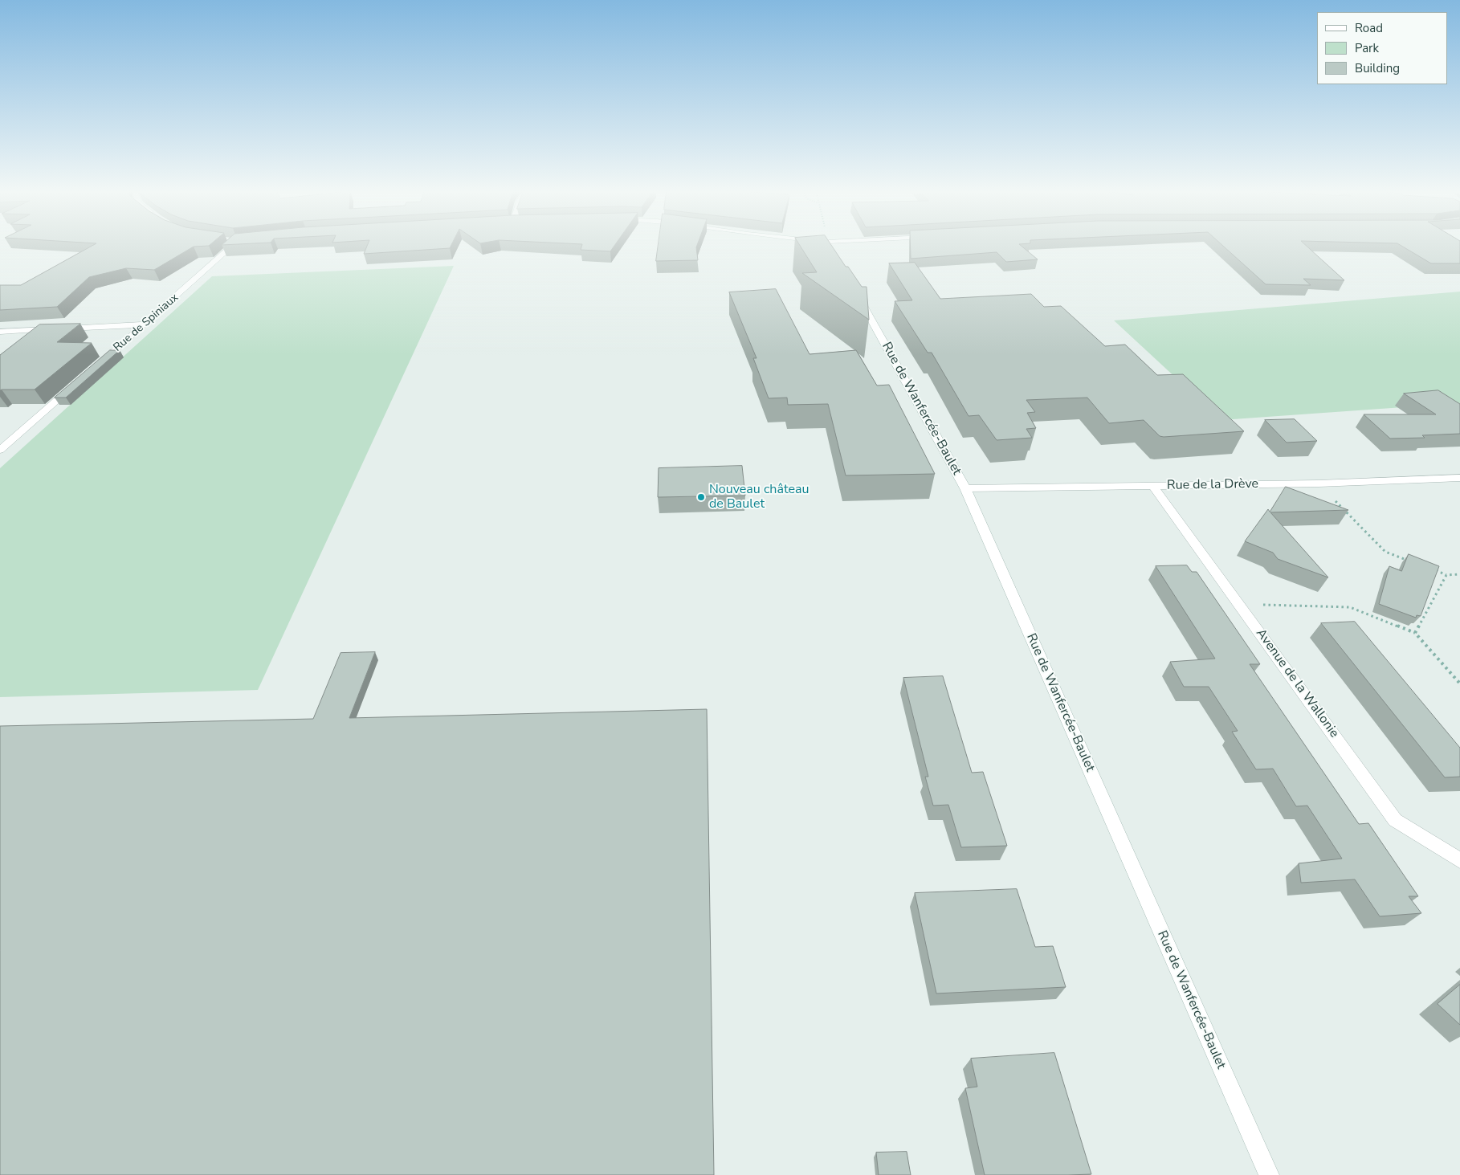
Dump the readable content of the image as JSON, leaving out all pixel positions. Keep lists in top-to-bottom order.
{
  "streets": {
    "street": [
      "Rue de Spiniaux",
      "Rue de Wanfercée-Baulet",
      "Rue de la Drève",
      "Avenue de la Wallonie"
    ]
  },
  "crossings": [
    ["Rue de Wanfercée-Baulet", "Rue de la Drève"],
    ["Rue de la Drève", "Avenue de la Wallonie"]
  ],
  "places": ["Nouveau château de Baulet"],
  "legend": ["Road", "Park", "Building"]
}
